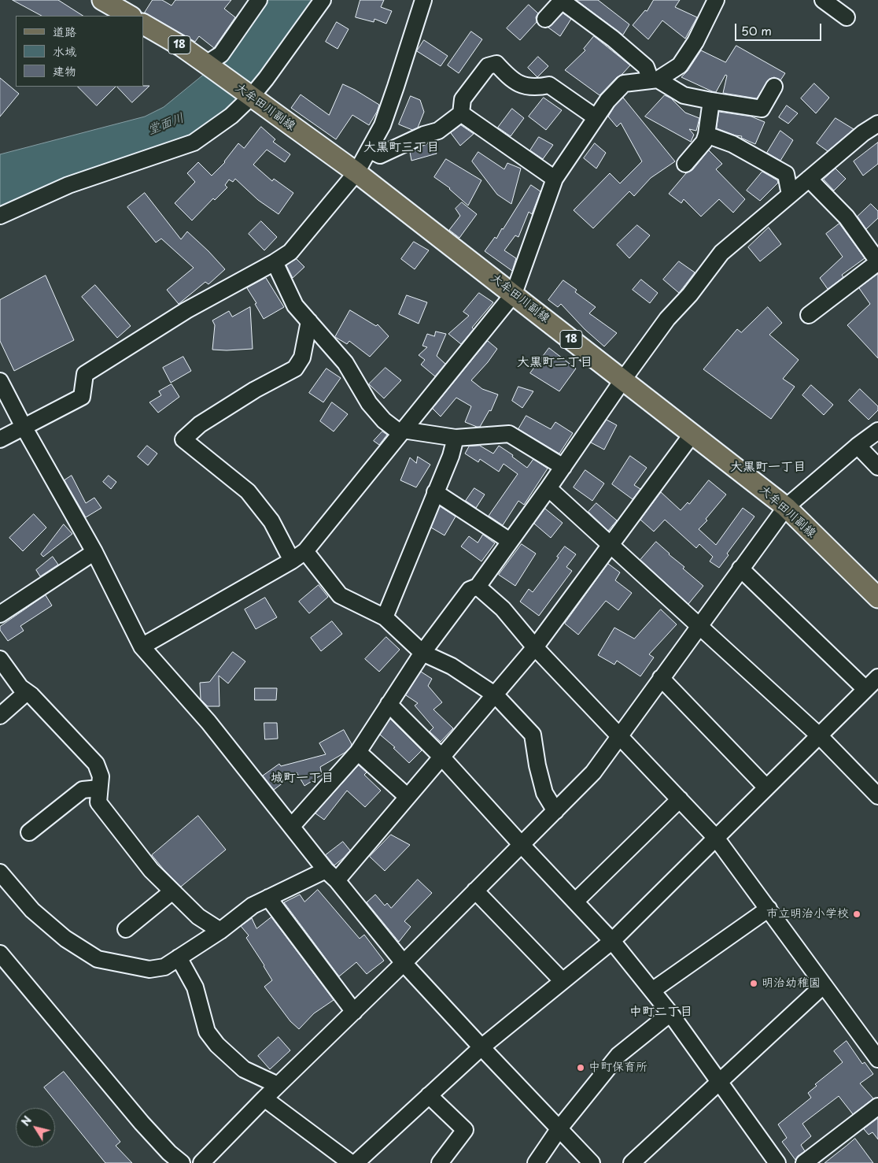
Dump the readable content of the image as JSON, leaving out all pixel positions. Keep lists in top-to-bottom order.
{
  "streets": {
    "main road": ["18", "大牟田川副線"]
  },
  "districts": [
    "大黒町三丁目",
    "大黒町二丁目",
    "大黒町一丁目",
    "城町一丁目",
    "中町二丁目"
  ],
  "water": ["堂面川"],
  "places": ["市立明治小学校", "明治幼稚園", "中町保育所"],
  "legend": ["道路", "水域", "建物"],
  "scale_bar": "50 m",
  "north": "top left"
}
